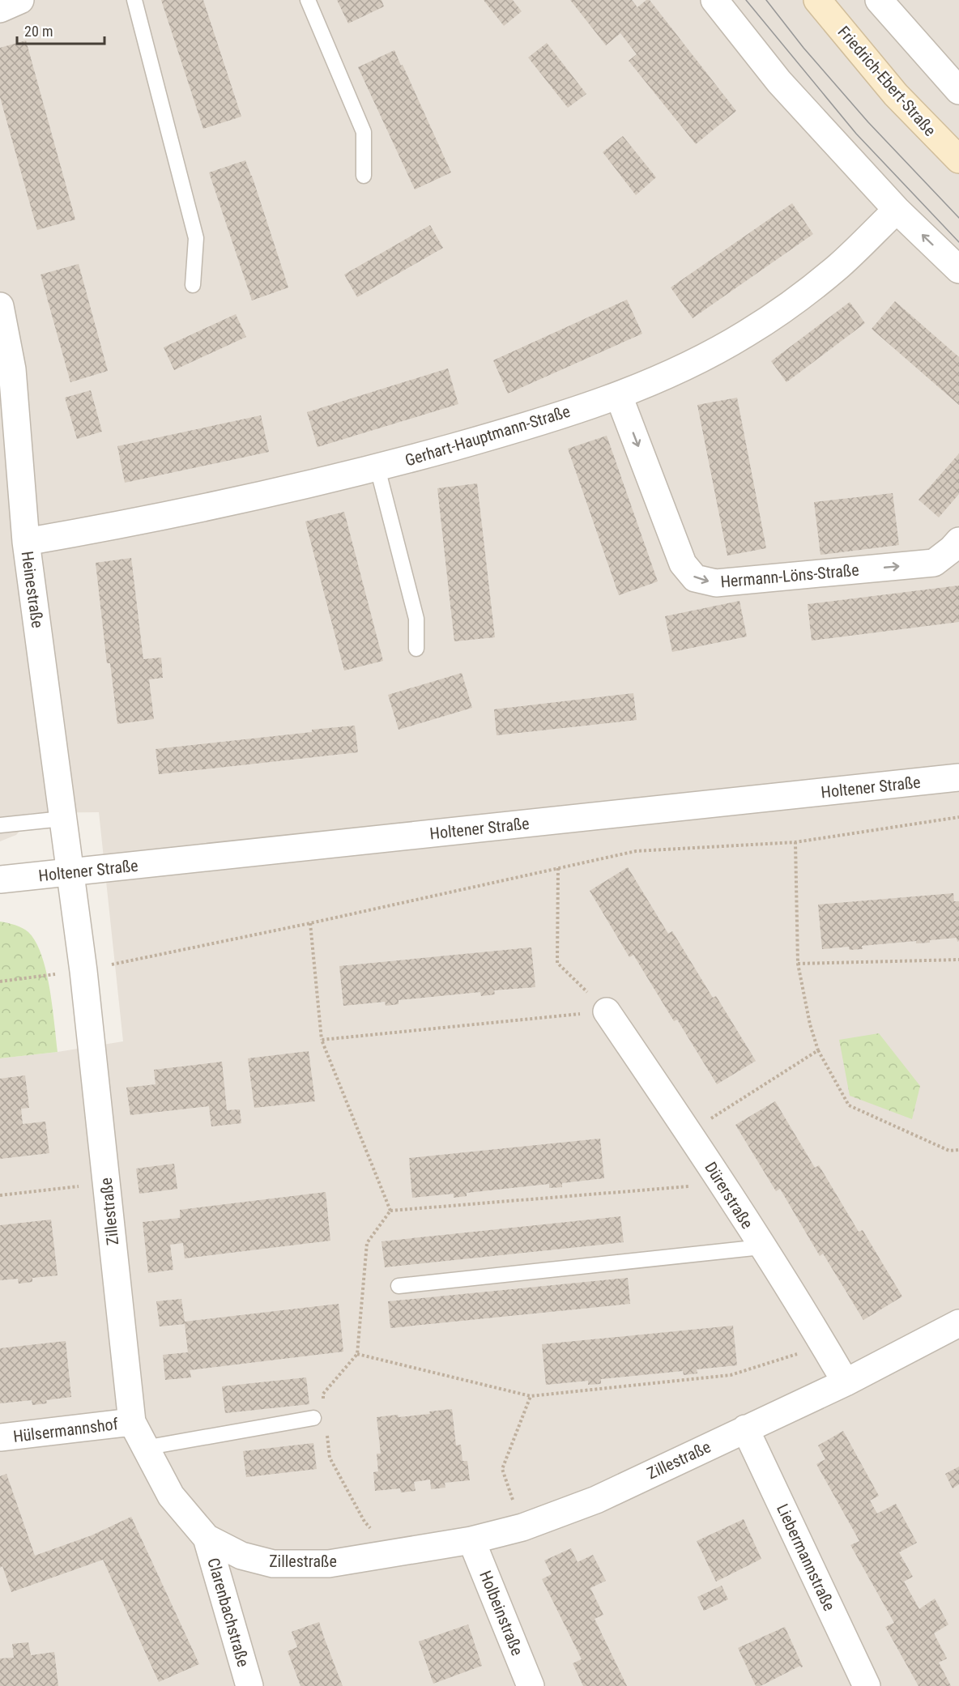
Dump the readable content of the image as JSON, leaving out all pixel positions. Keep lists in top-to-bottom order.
{
  "streets": {
    "main road": ["Friedrich-Ebert-Straße"],
    "street": [
      "Gerhart-Hauptmann-Straße",
      "Hermann-Löns-Straße",
      "Heinestraße",
      "Holtener Straße",
      "Dürerstraße",
      "Zillestraße",
      "Hülsermannshof",
      "Liebermannstraße",
      "Clarenbachstraße",
      "Holbeinstraße"
    ]
  },
  "crossings": [
    ["Gerhart-Hauptmann-Straße", "Hermann-Löns-Straße"],
    ["Gerhart-Hauptmann-Straße", "Heinestraße"],
    ["Heinestraße", "Holtener Straße"],
    ["Heinestraße", "Zillestraße"],
    ["Holtener Straße", "Zillestraße"],
    ["Dürerstraße", "Zillestraße"],
    ["Zillestraße", "Hülsermannshof"],
    ["Zillestraße", "Liebermannstraße"],
    ["Zillestraße", "Clarenbachstraße"],
    ["Zillestraße", "Holbeinstraße"]
  ],
  "scale_bar": "20 m"
}
